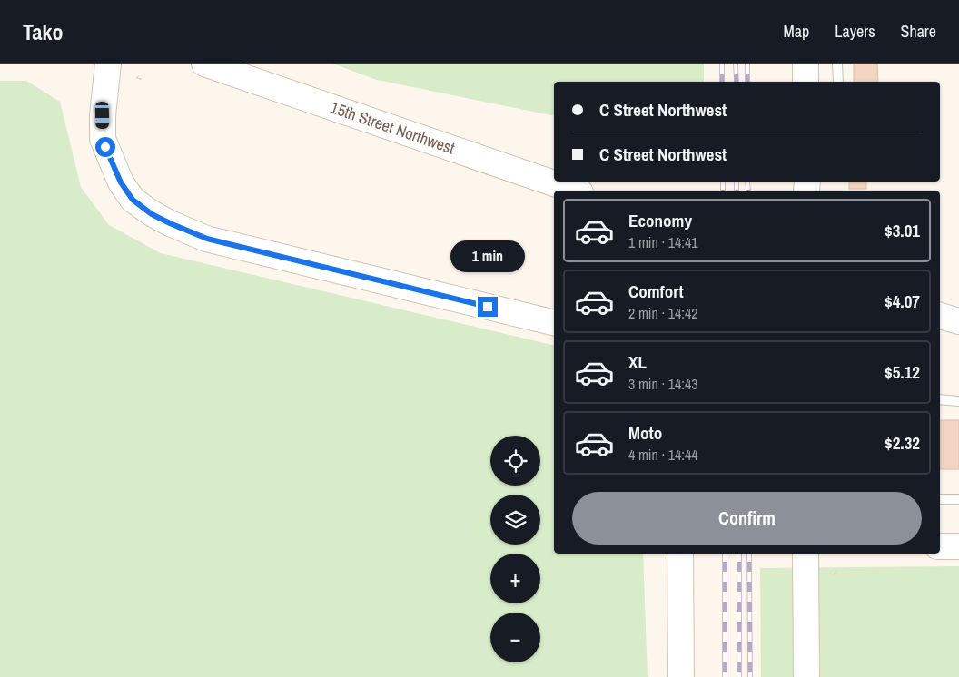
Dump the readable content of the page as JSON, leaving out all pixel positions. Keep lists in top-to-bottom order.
{
  "streets": {
    "street": ["15th Street Northwest"]
  },
  "page": {
    "header": "Tako",
    "nav": ["Map", "Layers", "Share"],
    "banner": ["C Street Northwest", "C Street Northwest"],
    "list": [
      {
        "name": "Economy",
        "note": "1 min · 14:41",
        "value": "$3.01"
      },
      {
        "name": "Comfort",
        "note": "2 min · 14:42",
        "value": "$4.07"
      },
      {
        "name": "XL",
        "note": "3 min · 14:43",
        "value": "$5.12"
      },
      {
        "name": "Moto",
        "note": "4 min · 14:44",
        "value": "$2.32"
      }
    ],
    "bubble": "1 min",
    "map_buttons": ["+", "−"],
    "buttons": "Confirm"
  }
}
